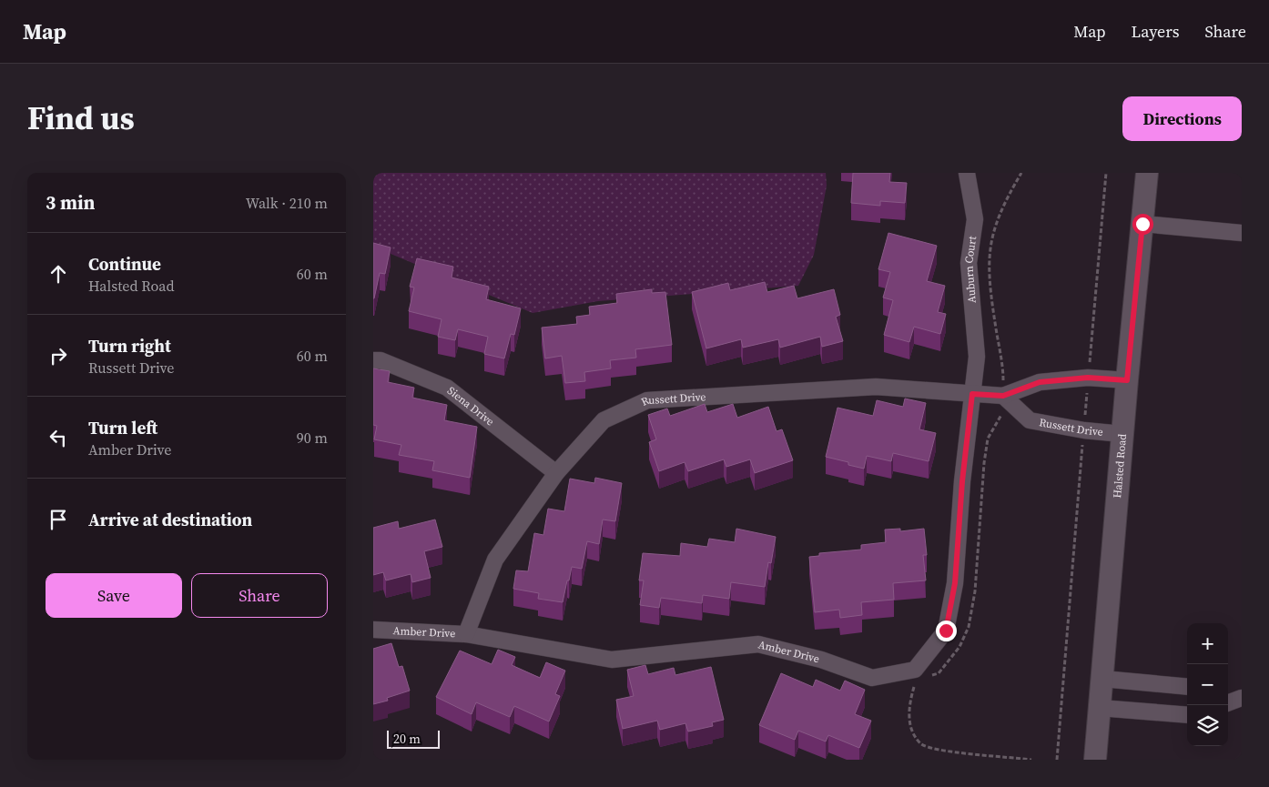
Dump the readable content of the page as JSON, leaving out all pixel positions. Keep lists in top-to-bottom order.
{
  "streets": {
    "street": [
      "Auburn Court",
      "Russett Drive",
      "Siena Drive",
      "Halsted Road",
      "Amber Drive"
    ]
  },
  "crossings": [
    ["Auburn Court", "Russett Drive"],
    ["Auburn Court", "Amber Drive"],
    ["Russett Drive", "Siena Drive"],
    ["Russett Drive", "Halsted Road"],
    ["Russett Drive", "Amber Drive"]
  ],
  "scale_bar": "20 m",
  "page": {
    "header": "Map",
    "nav": ["Map", "Layers", "Share"],
    "title": "Find us",
    "buttons": [
      "Directions",
      ["Save", "Share"]
    ],
    "heading": ["3 min", "Walk · 210 m"],
    "list": [
      ["Continue", "Halsted Road", "60 m"],
      ["Turn right", "Russett Drive", "60 m"],
      ["Turn left", "Amber Drive", "90 m"],
      "Arrive at destination"
    ],
    "map_buttons": ["+", "−"],
    "scale": "20 m"
  }
}
